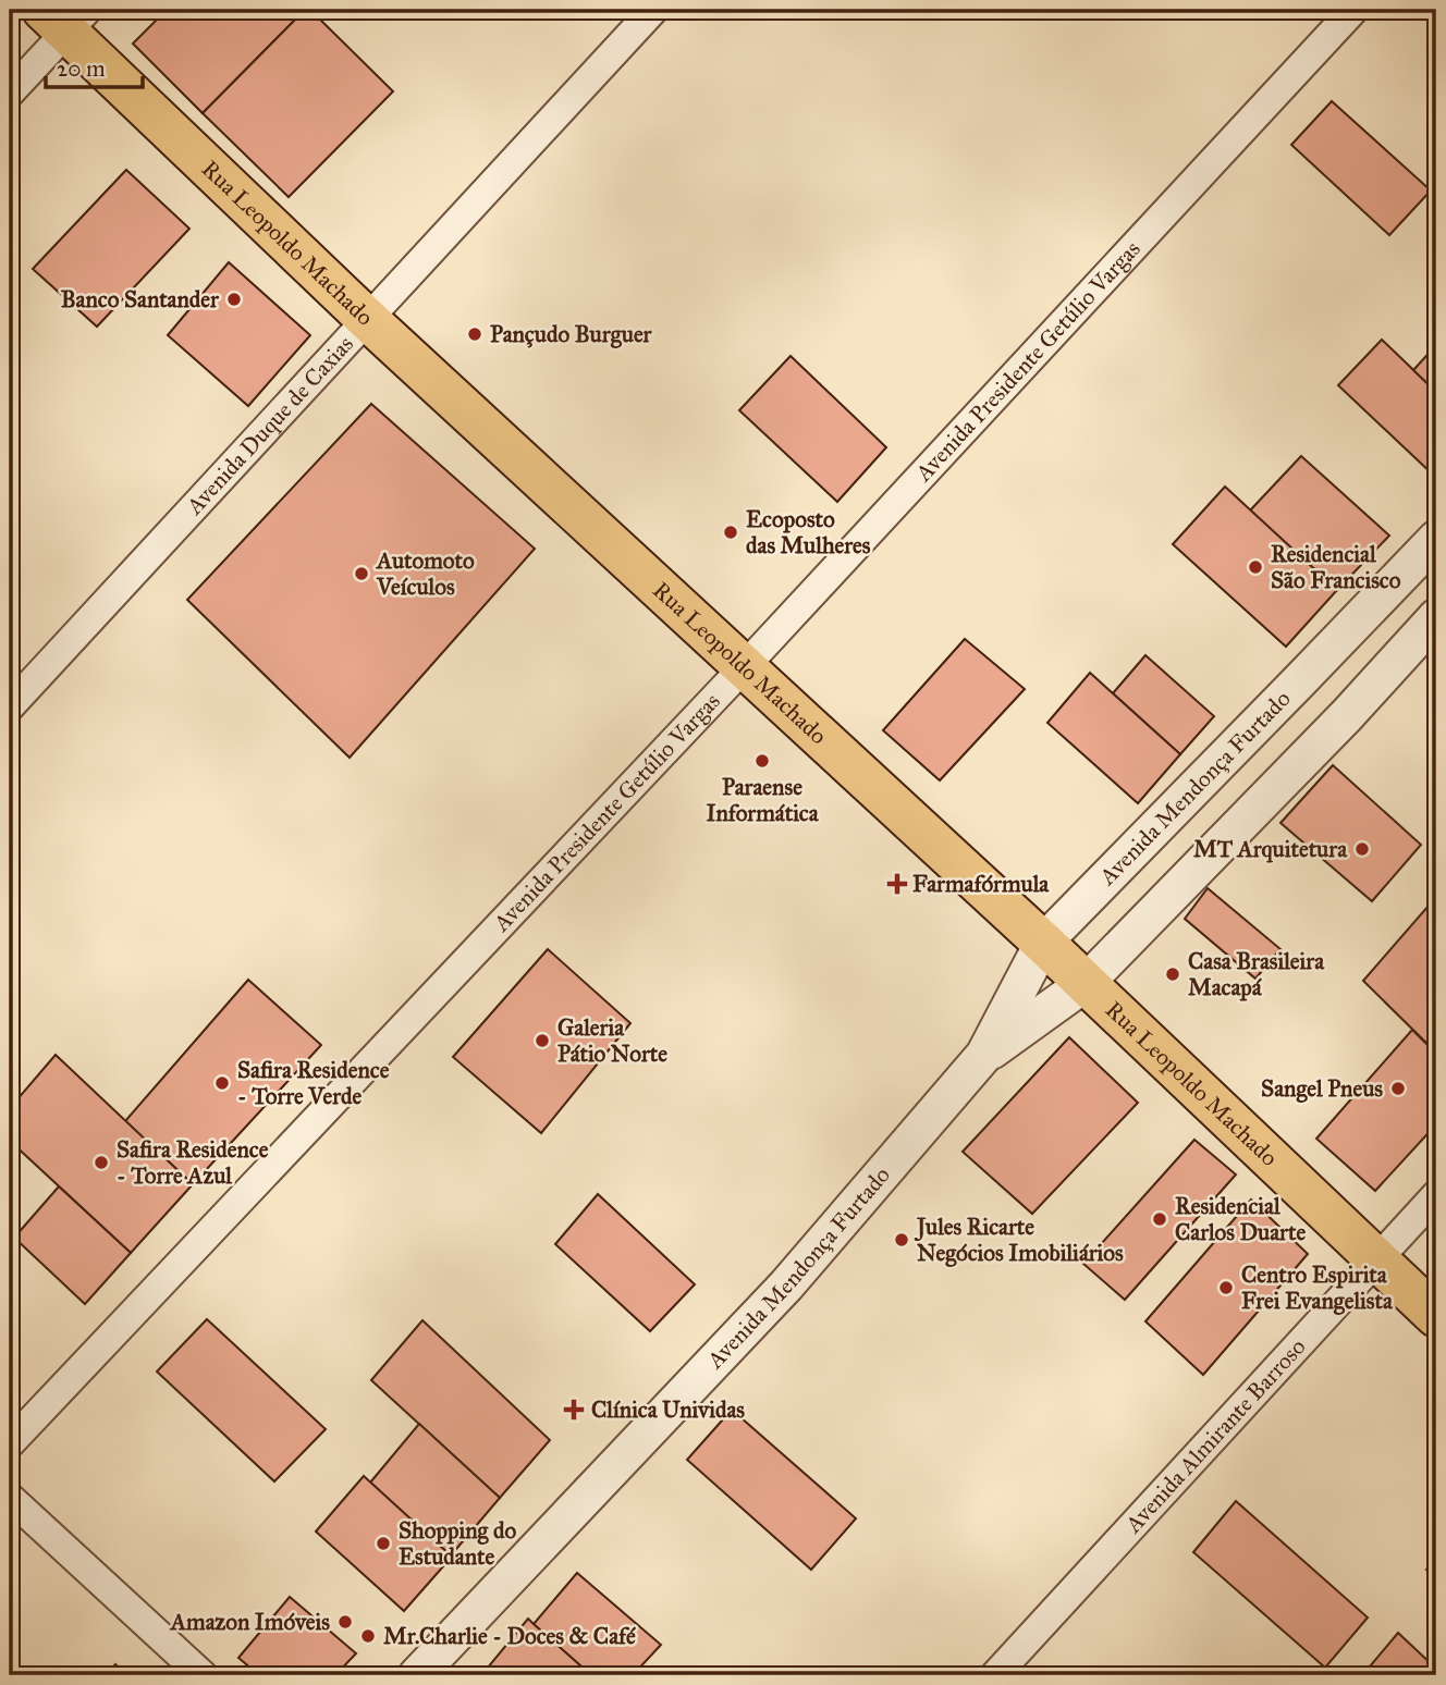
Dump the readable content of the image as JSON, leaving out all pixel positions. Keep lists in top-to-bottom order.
{
  "streets": {
    "main road": ["Rua Leopoldo Machado"],
    "street": [
      "Avenida Presidente Getúlio Vargas",
      "Avenida Duque de Caxias",
      "Avenida Mendonça Furtado",
      "Avenida Almirante Barroso"
    ]
  },
  "crossings": [
    ["Rua Leopoldo Machado", "Avenida Presidente Getúlio Vargas"],
    ["Rua Leopoldo Machado", "Avenida Duque de Caxias"],
    ["Rua Leopoldo Machado", "Avenida Mendonça Furtado"],
    ["Rua Leopoldo Machado", "Avenida Almirante Barroso"]
  ],
  "places": {
    "other": [
      "Banco Santander",
      "Pançudo Burguer",
      "Ecoposto das Mulheres",
      "Residencial São Francisco",
      "Automoto Veículos",
      "Paraense Informática",
      "MT Arquitetura",
      "Casa Brasileira Macapá",
      "Galeria Pátio Norte",
      "Safira Residence - Torre Verde",
      "Sangel Pneus",
      "Safira Residence - Torre Azul",
      "Residencial Carlos Duarte",
      "Jules Ricarte Negócios Imobiliários",
      "Centro Espirita Frei Evangelista",
      "Shopping do Estudante",
      "Amazon Imóveis",
      "Mr.Charlie - Doces & Café"
    ],
    "health": ["Farmafórmula", "Clínica Unividas"]
  },
  "scale_bar": "20 m"
}
